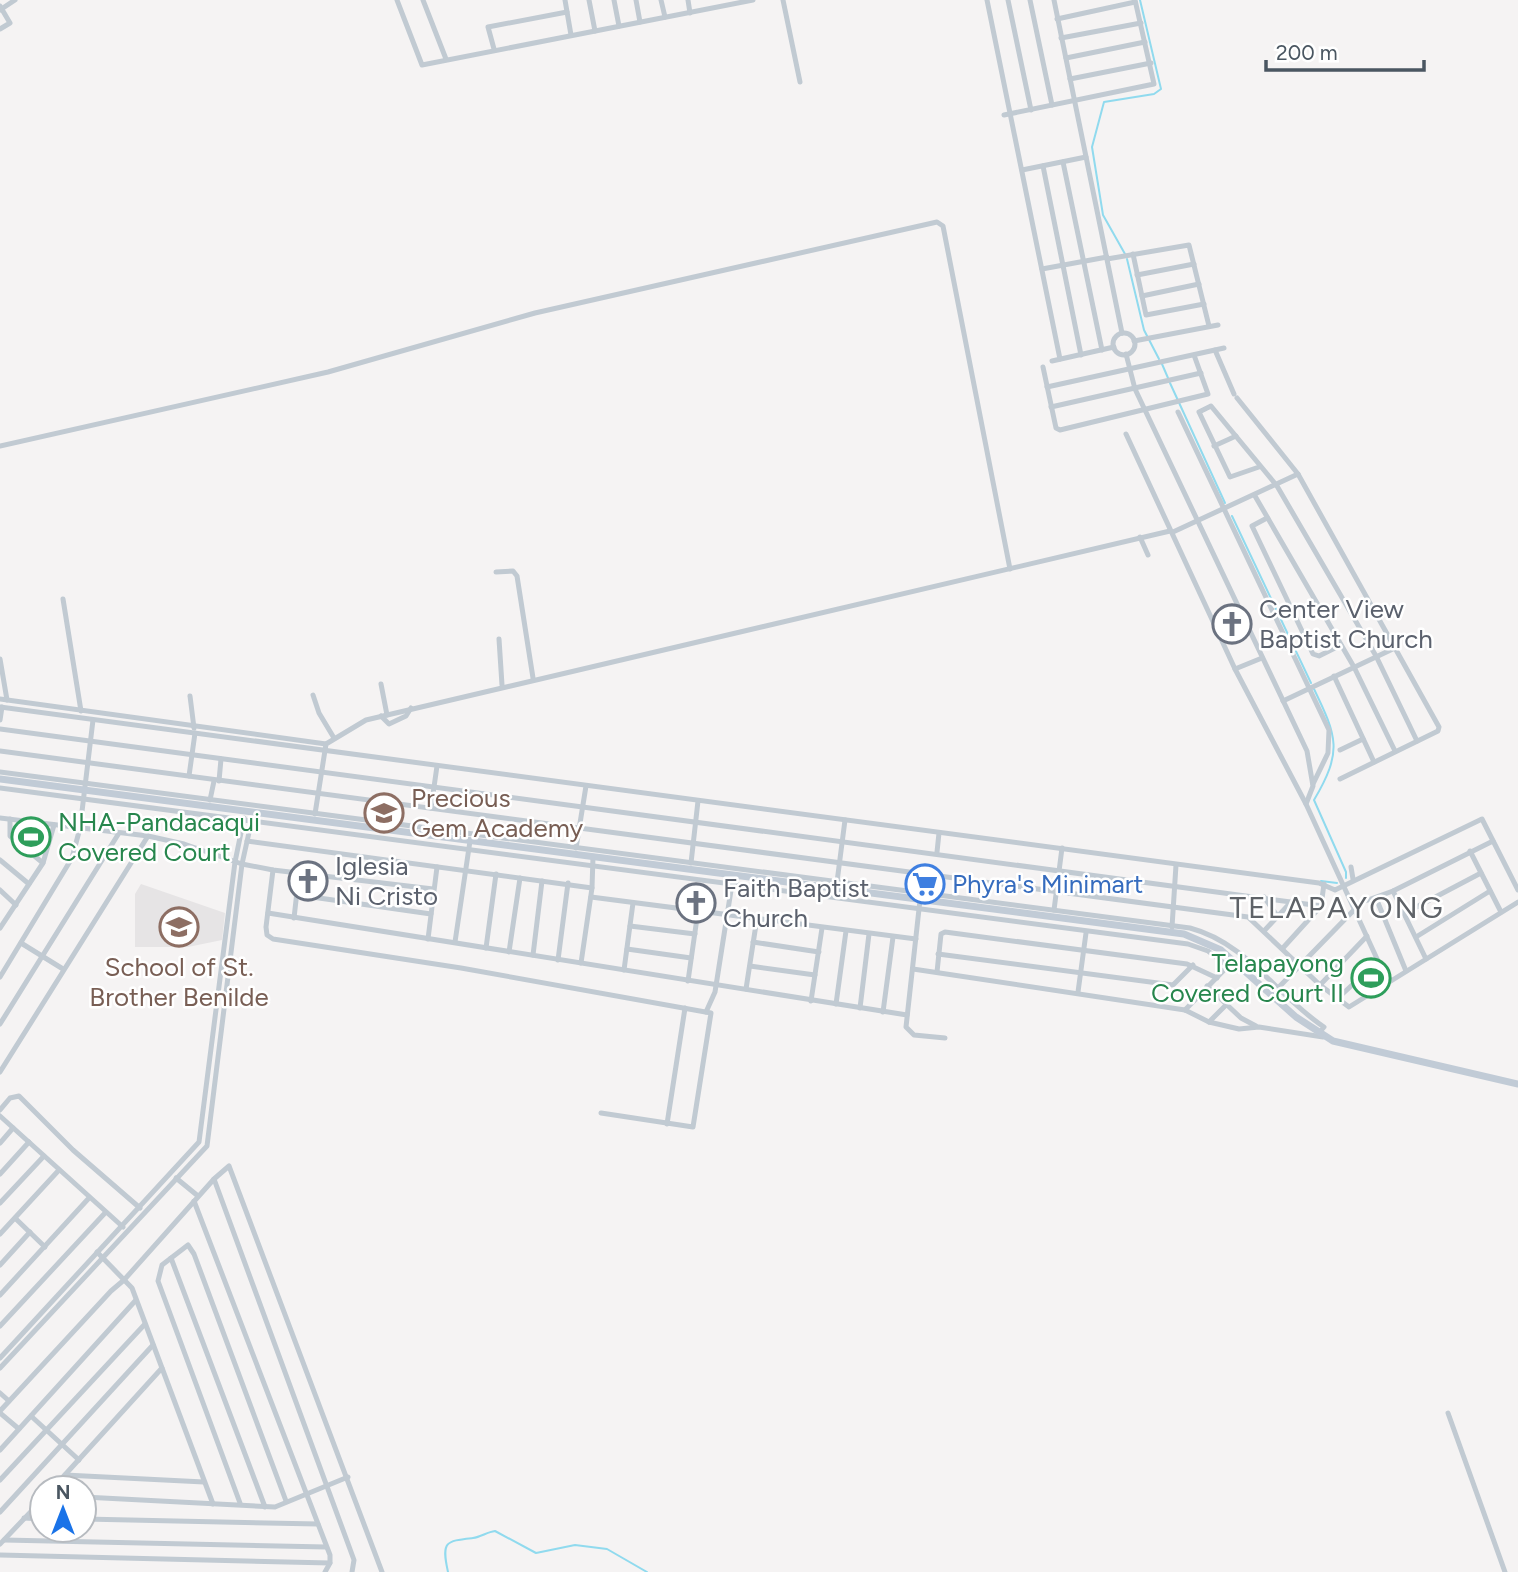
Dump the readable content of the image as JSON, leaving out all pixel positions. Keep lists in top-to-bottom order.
{
  "districts": ["TELAPAYONG"],
  "places": {
    "church": ["Center View Baptist Church", "Iglesia Ni Cristo", "Faith Baptist Church"],
    "school or university": ["Precious Gem Academy", "School of St. Brother Benilde"],
    "sports": ["NHA-Pandacaqui Covered Court", "Telapayong Covered Court II"],
    "supermarket": ["Phyra's Minimart"]
  },
  "scale_bar": "200 m",
  "north": "top"
}
